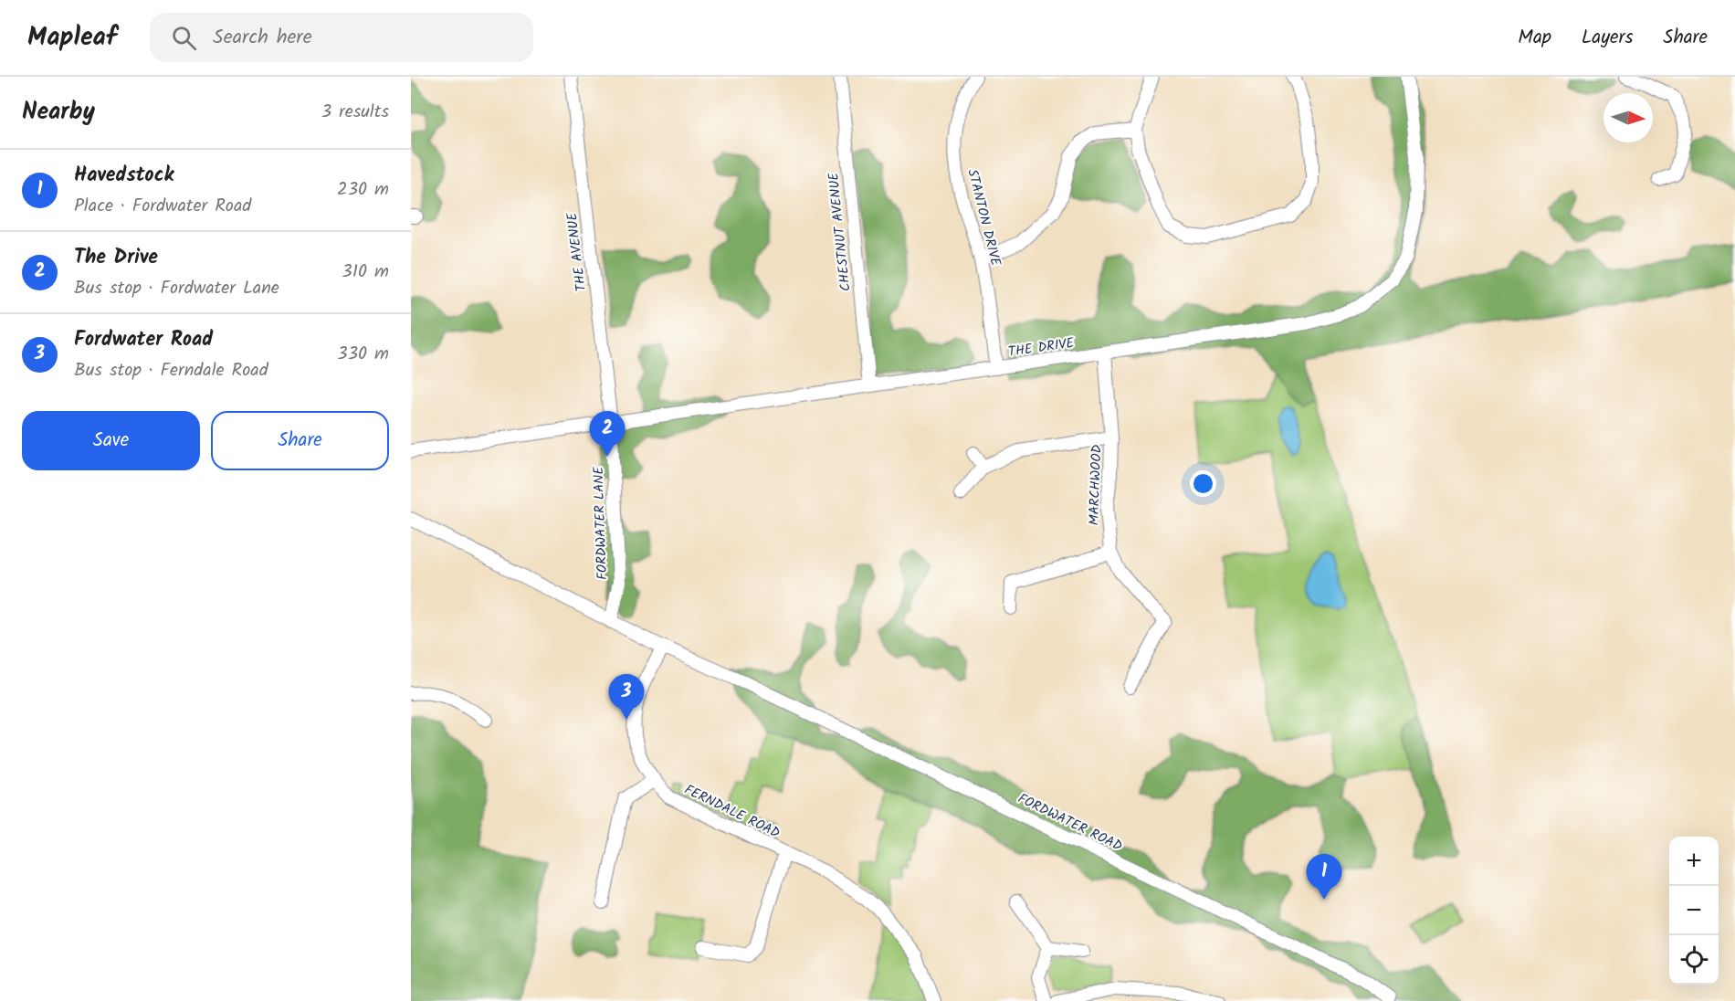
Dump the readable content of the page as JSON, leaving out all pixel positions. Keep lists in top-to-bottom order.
{
  "streets": {
    "street": [
      "STANTON DRIVE",
      "CHESTNUT AVENUE",
      "THE AVENUE",
      "THE DRIVE",
      "MARCHWOOD",
      "FORDWATER LANE",
      "FERNDALE ROAD",
      "FORDWATER ROAD"
    ]
  },
  "crossings": [
    ["STANTON DRIVE", "THE DRIVE"],
    ["CHESTNUT AVENUE", "THE DRIVE"],
    ["THE AVENUE", "THE DRIVE"],
    ["THE AVENUE", "FORDWATER LANE"],
    ["THE DRIVE", "MARCHWOOD"],
    ["THE DRIVE", "FORDWATER LANE"],
    ["FORDWATER LANE", "FORDWATER ROAD"],
    ["FERNDALE ROAD", "FORDWATER ROAD"]
  ],
  "north": "right",
  "page": {
    "header": "Mapleaf",
    "search": "Search here",
    "nav": ["Map", "Layers", "Share"],
    "heading": ["Nearby", "3 results"],
    "list": [
      {
        "mark": "1",
        "name": "Havedstock",
        "note": "Place · Fordwater Road",
        "value": "230 m"
      },
      {
        "mark": "2",
        "name": "The Drive",
        "note": "Bus stop · Fordwater Lane",
        "value": "310 m"
      },
      {
        "mark": "3",
        "name": "Fordwater Road",
        "note": "Bus stop · Ferndale Road",
        "value": "330 m"
      }
    ],
    "buttons": ["Save", "Share"],
    "pins": ["2", "3", "1"],
    "map_buttons": ["+", "−"]
  }
}
